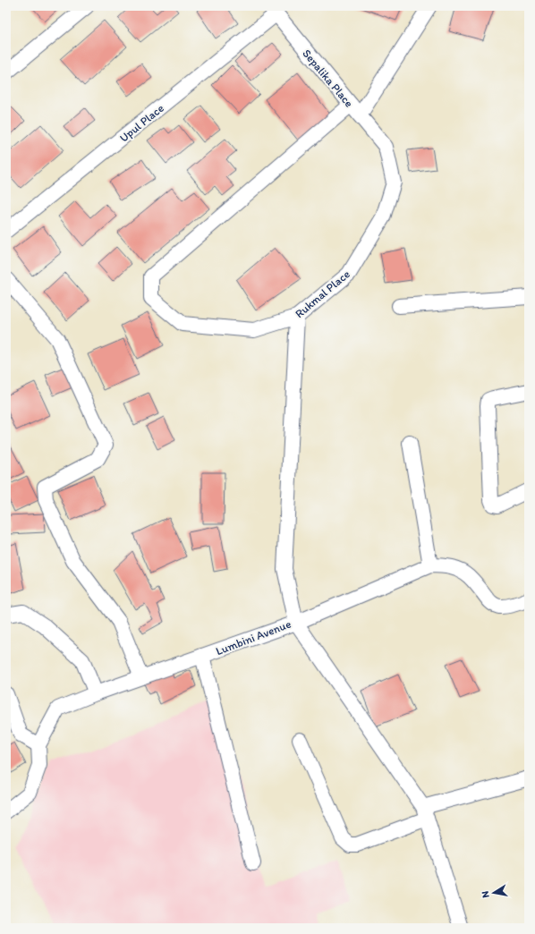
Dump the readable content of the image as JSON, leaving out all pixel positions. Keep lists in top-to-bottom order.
{
  "streets": {
    "street": [
      "Sepalika Place",
      "Upul Place",
      "Rukmal Place",
      "Lumbini Avenue"
    ]
  },
  "crossings": [
    ["Sepalika Place", "Upul Place"],
    ["Sepalika Place", "Rukmal Place"],
    ["Rukmal Place", "Lumbini Avenue"]
  ],
  "north": "left"
}
